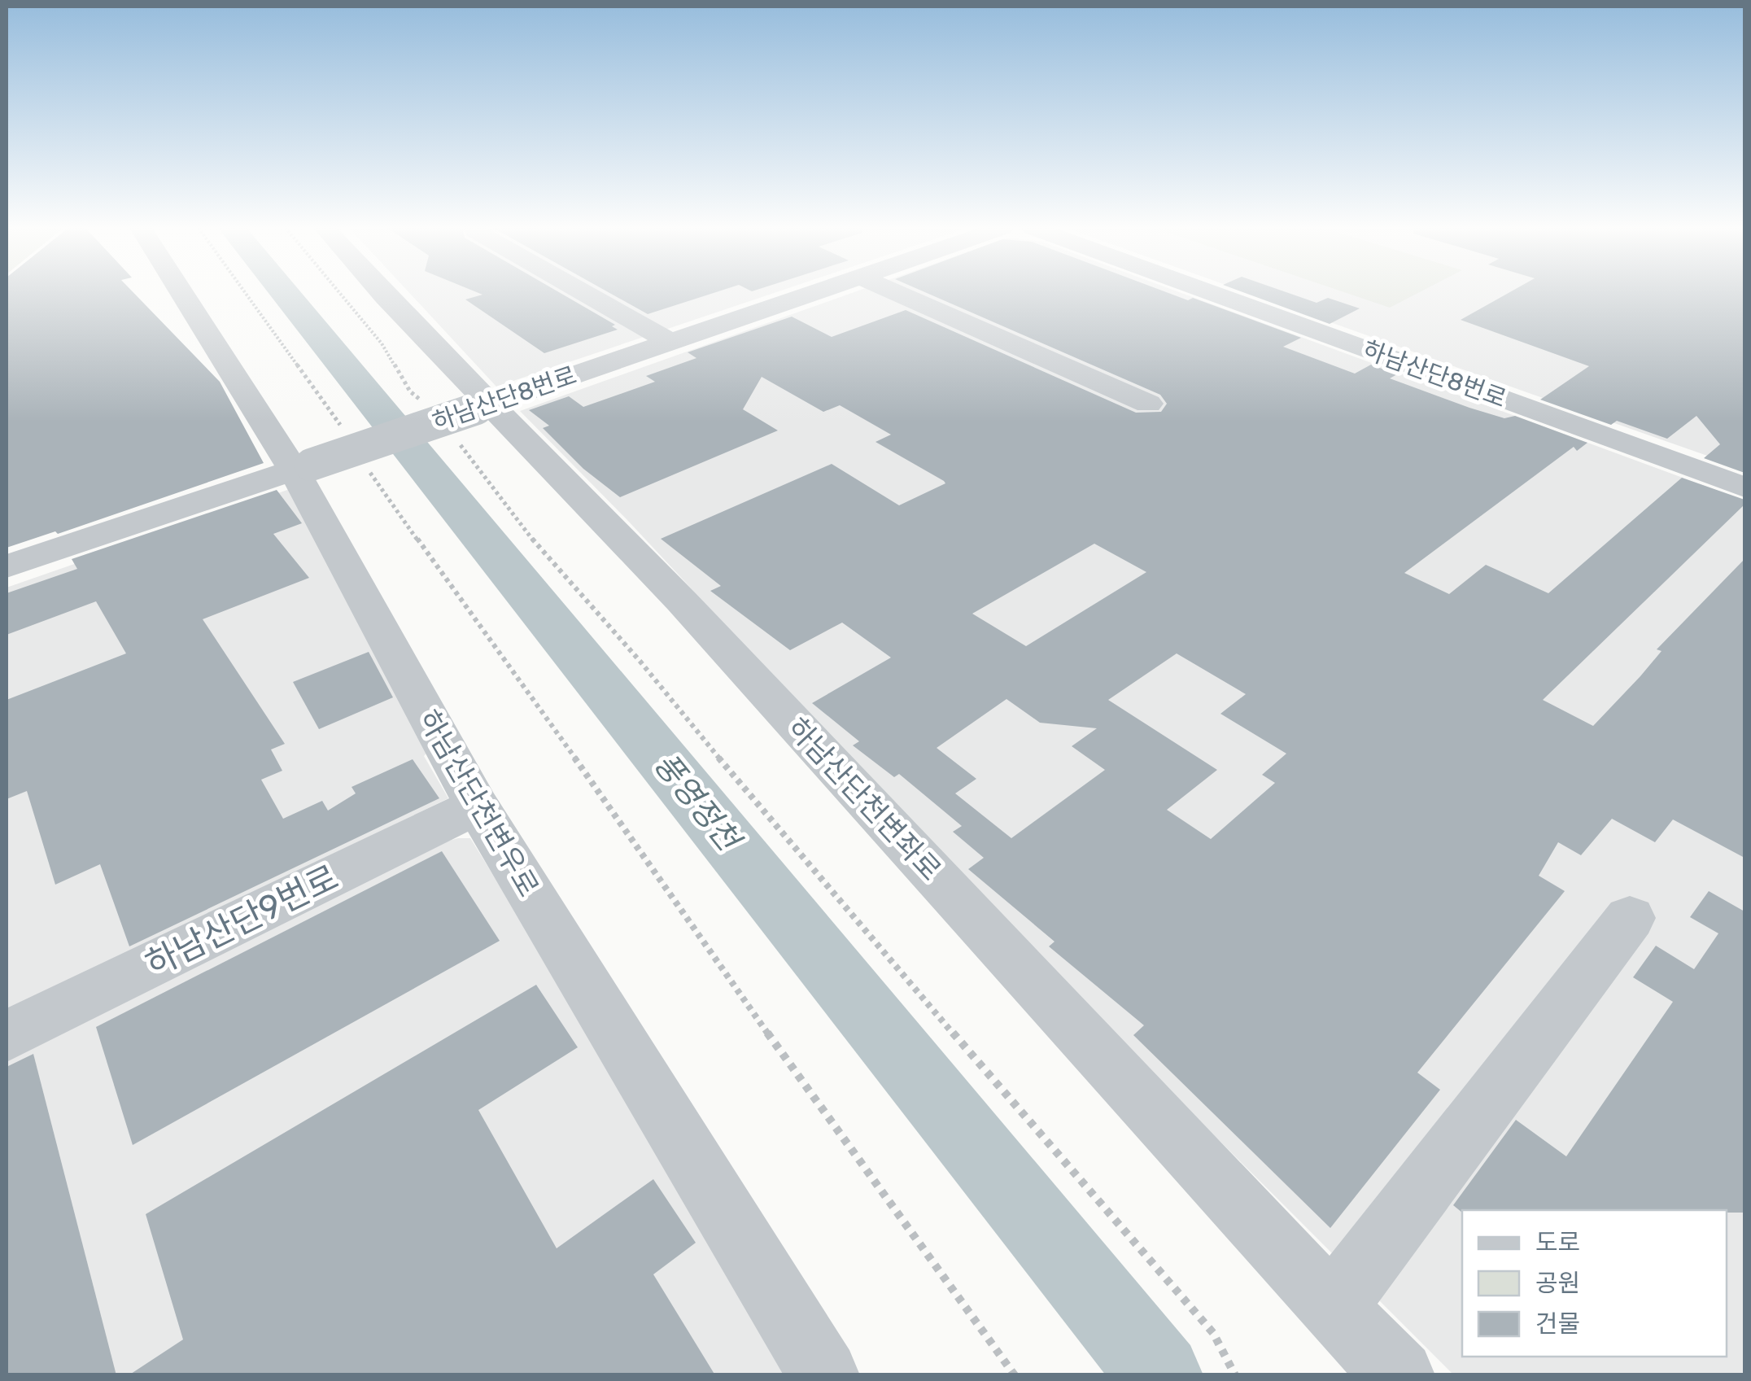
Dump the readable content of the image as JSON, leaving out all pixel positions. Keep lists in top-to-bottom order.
{
  "streets": {
    "street": [
      "하남산단8번로",
      "하남산단천변좌로",
      "하남산단천변우로",
      "하남산단9번로"
    ]
  },
  "crossings": [
    ["하남산단8번로", "하남산단천변좌로"],
    ["하남산단8번로", "하남산단천변우로"],
    ["하남산단천변우로", "하남산단9번로"]
  ],
  "water": ["풍영정천"],
  "legend": ["도로", "공원", "건물"]
}
